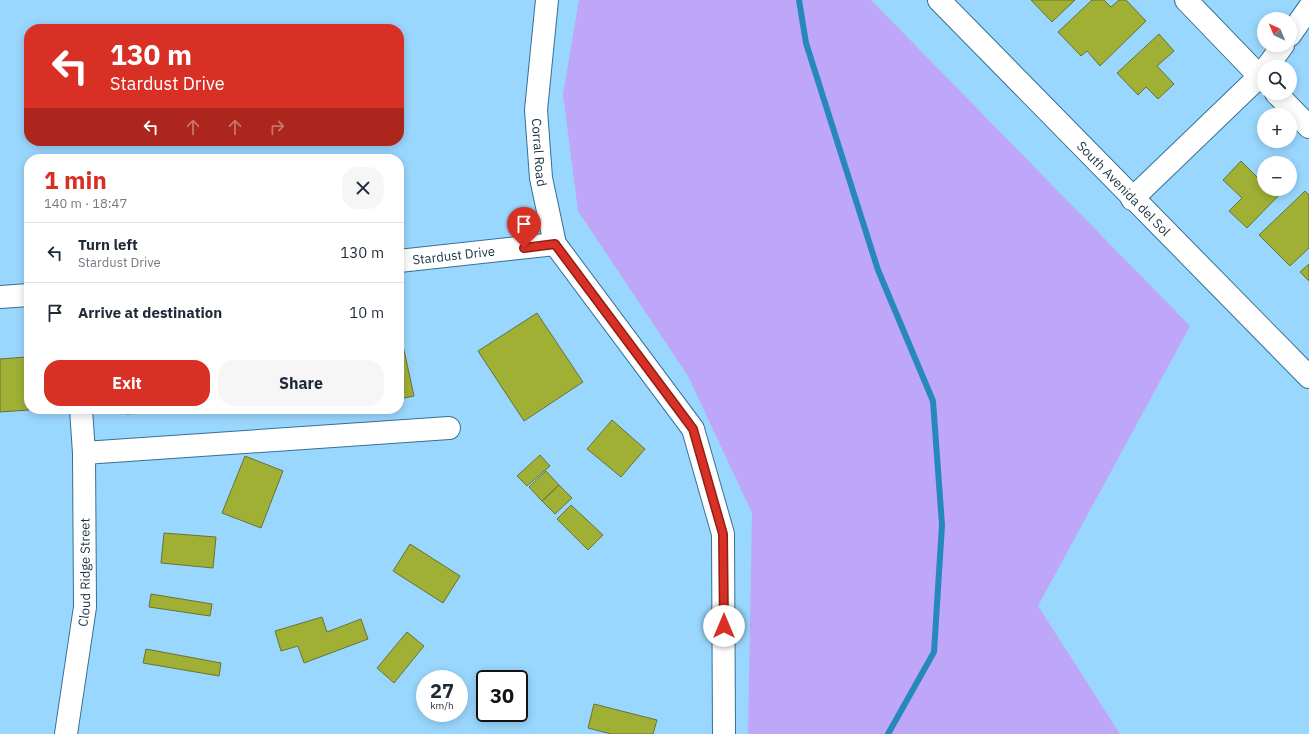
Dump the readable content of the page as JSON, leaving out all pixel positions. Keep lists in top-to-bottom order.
{
  "streets": {
    "street": [
      "Corral Road",
      "South Avenida del Sol",
      "Stardust Drive",
      "Cloud Ridge Street"
    ]
  },
  "crossings": [
    ["Corral Road", "Stardust Drive"]
  ],
  "north": "top left",
  "page": {
    "map_buttons": ["+", "−"],
    "turn": ["130 m", "Stardust Drive"],
    "heading": ["1 min", "140 m · 18:47"],
    "list": [
      {
        "name": "Turn left",
        "note": "Stardust Drive",
        "value": "130 m"
      },
      {
        "name": "Arrive at destination",
        "value": "10 m"
      }
    ],
    "buttons": ["Exit", "Share"],
    "speed": "27 km/h",
    "limit": "30"
  }
}
